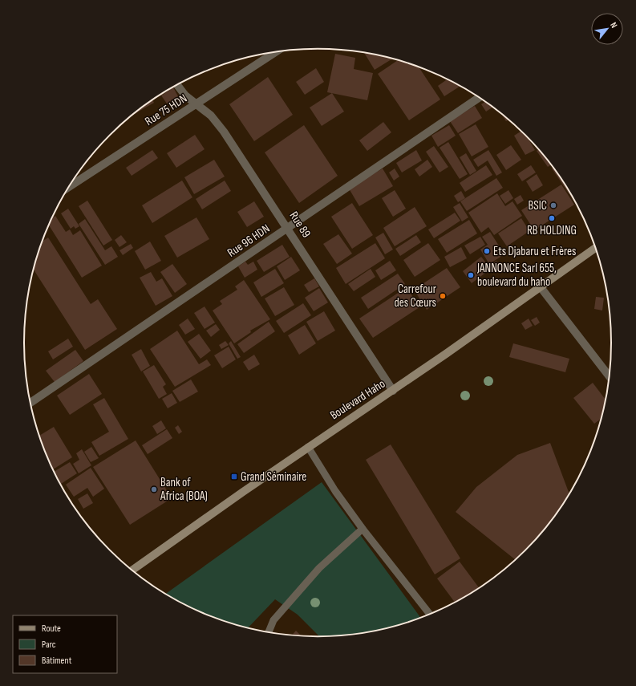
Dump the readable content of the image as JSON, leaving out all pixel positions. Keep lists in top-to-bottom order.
{
  "streets": {
    "main road": ["Boulevard Haho"],
    "street": ["Rue 75 HDN", "Rue 89", "Rue 96 HDN"]
  },
  "crossings": [
    ["Rue 75 HDN", "Rue 89"],
    ["Rue 89", "Rue 96 HDN"],
    ["Rue 89", "Boulevard Haho"]
  ],
  "places": {
    "other": [
      "BSIC",
      "RB HOLDING",
      "Ets Djabaru et Frères",
      "JANNONCE Sarl 655, boulevard du haho",
      "Carrefour des Cœurs",
      "Bank of Africa (BOA)"
    ],
    "transit": ["Grand Séminaire"]
  },
  "legend": ["Route", "Parc", "Bâtiment"],
  "north": "top right"
}
